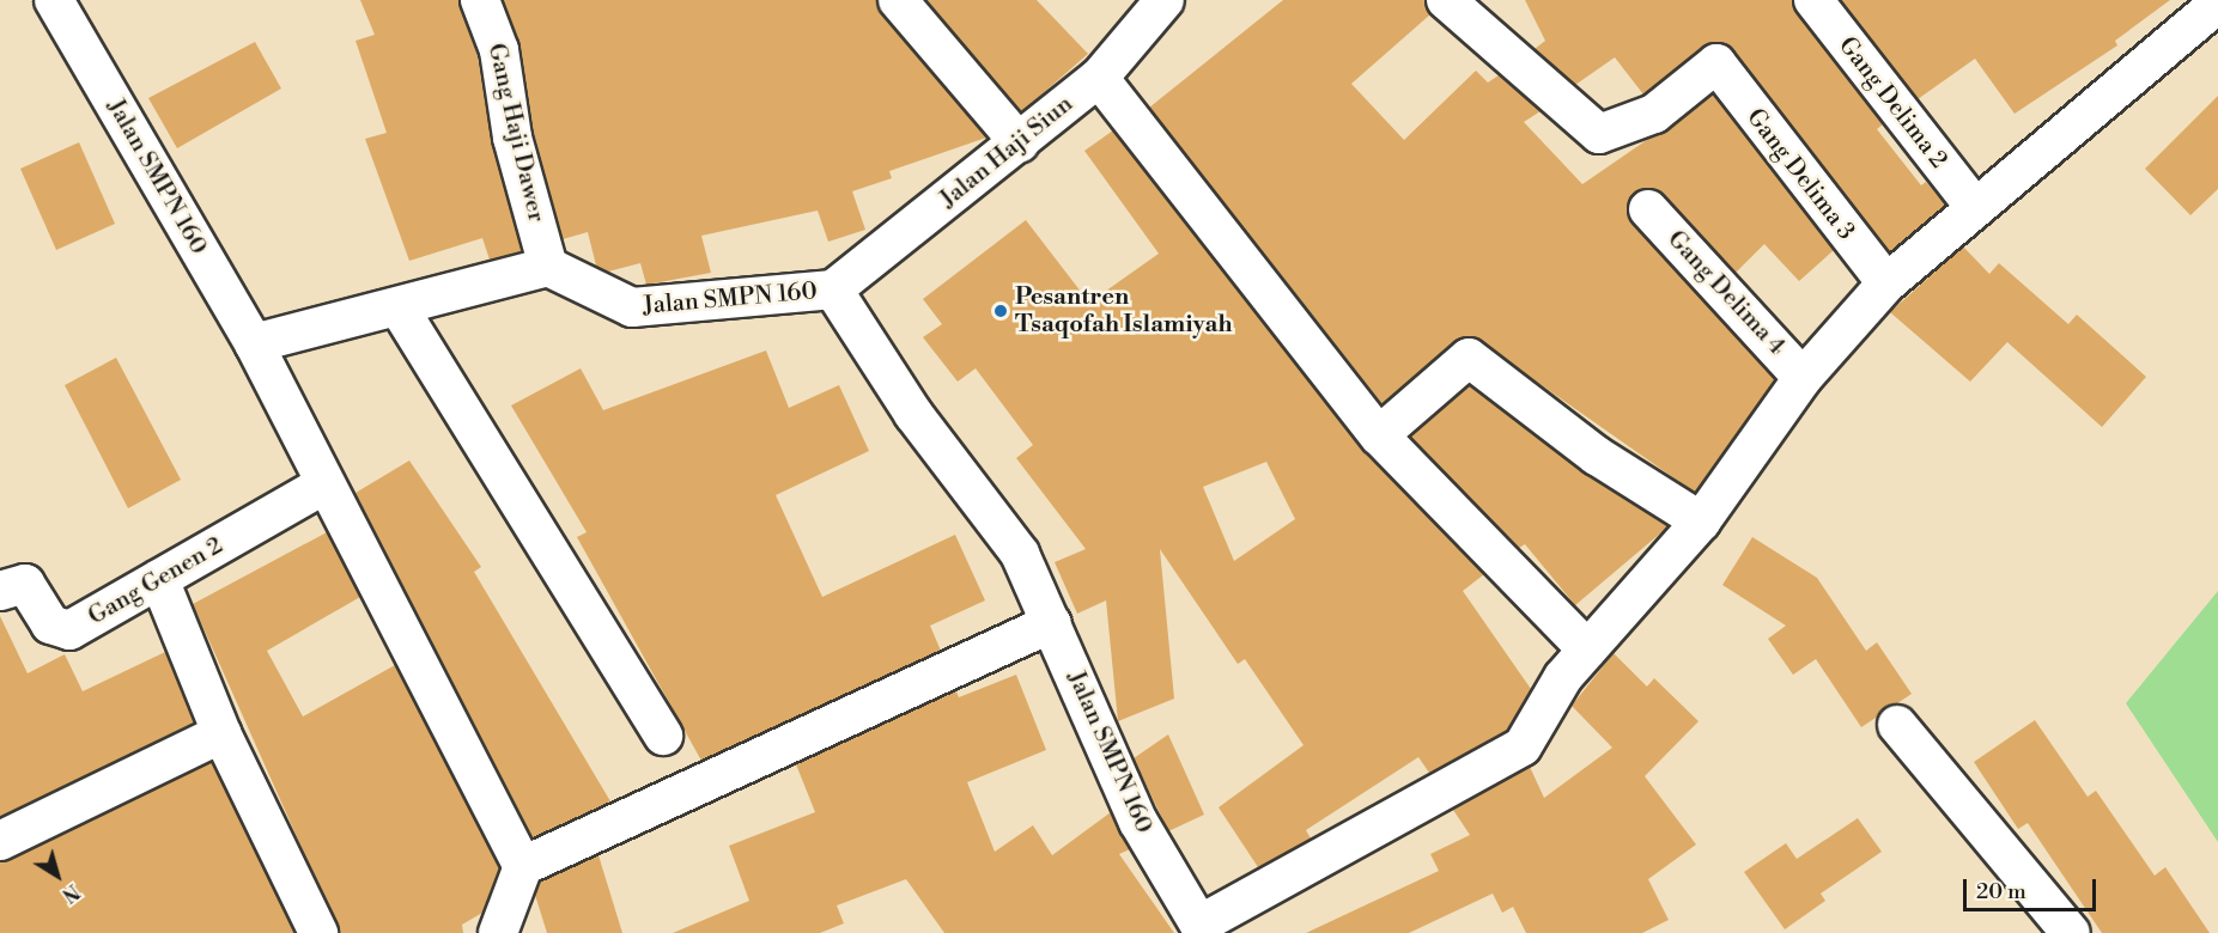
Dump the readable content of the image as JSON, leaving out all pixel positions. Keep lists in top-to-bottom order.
{
  "streets": {
    "street": [
      "Gang Delima 2",
      "Gang Haji Dawer",
      "Jalan Haji Siun",
      "Gang Delima 3",
      "Jalan SMPN 160",
      "Gang Delima 4",
      "Gang Genen 2"
    ]
  },
  "crossings": [
    ["Gang Haji Dawer", "Jalan SMPN 160"],
    ["Jalan Haji Siun", "Jalan SMPN 160"],
    ["Jalan SMPN 160", "Gang Genen 2"]
  ],
  "places": ["Pesantren Tsaqofah Islamiyah"],
  "scale_bar": "20 m",
  "north": "bottom right"
}
